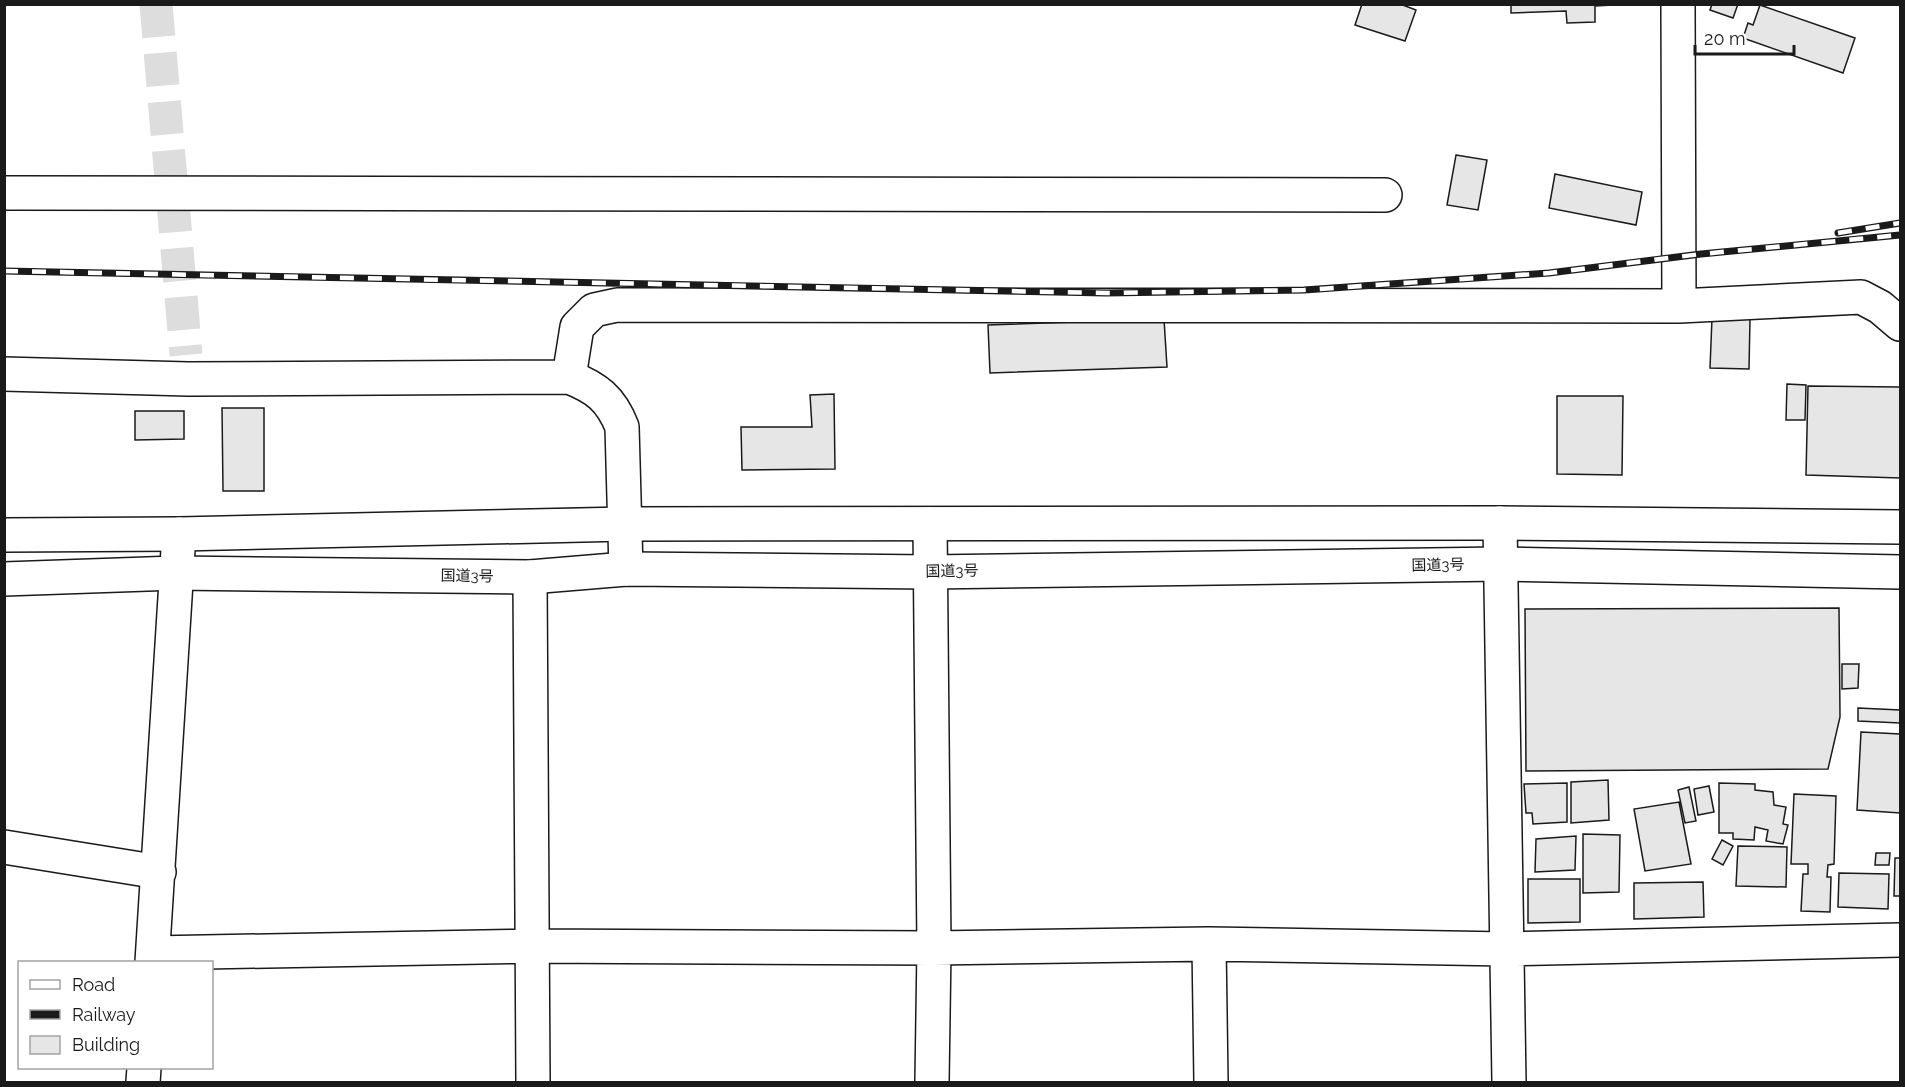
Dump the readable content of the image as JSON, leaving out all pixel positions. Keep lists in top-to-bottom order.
{
  "streets": {
    "main road": ["国道3号"]
  },
  "legend": ["Road", "Railway", "Building"],
  "scale_bar": "20 m"
}
